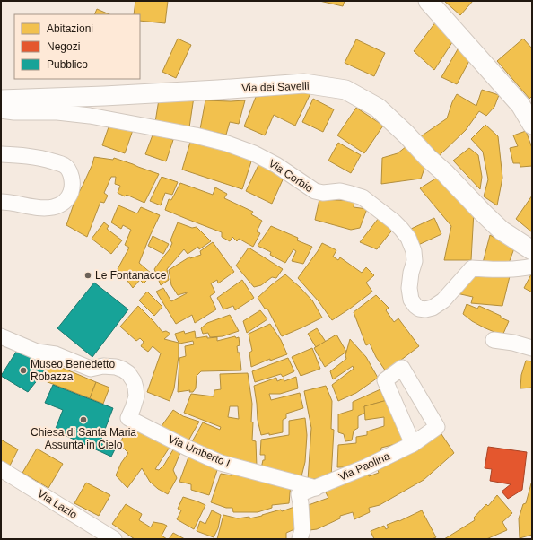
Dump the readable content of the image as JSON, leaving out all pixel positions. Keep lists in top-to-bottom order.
{
  "streets": {
    "street": [
      "Via dei Savelli",
      "Via Corbio",
      "Via Umberto I",
      "Via Paolina",
      "Via Lazio"
    ]
  },
  "crossings": [
    ["Via Umberto I", "Via Paolina"]
  ],
  "places": ["Le Fontanacce", "Museo Benedetto Robazza", "Chiesa di Santa Maria Assunta in Cielo"],
  "legend": ["Abitazioni", "Negozi", "Pubblico"]
}
